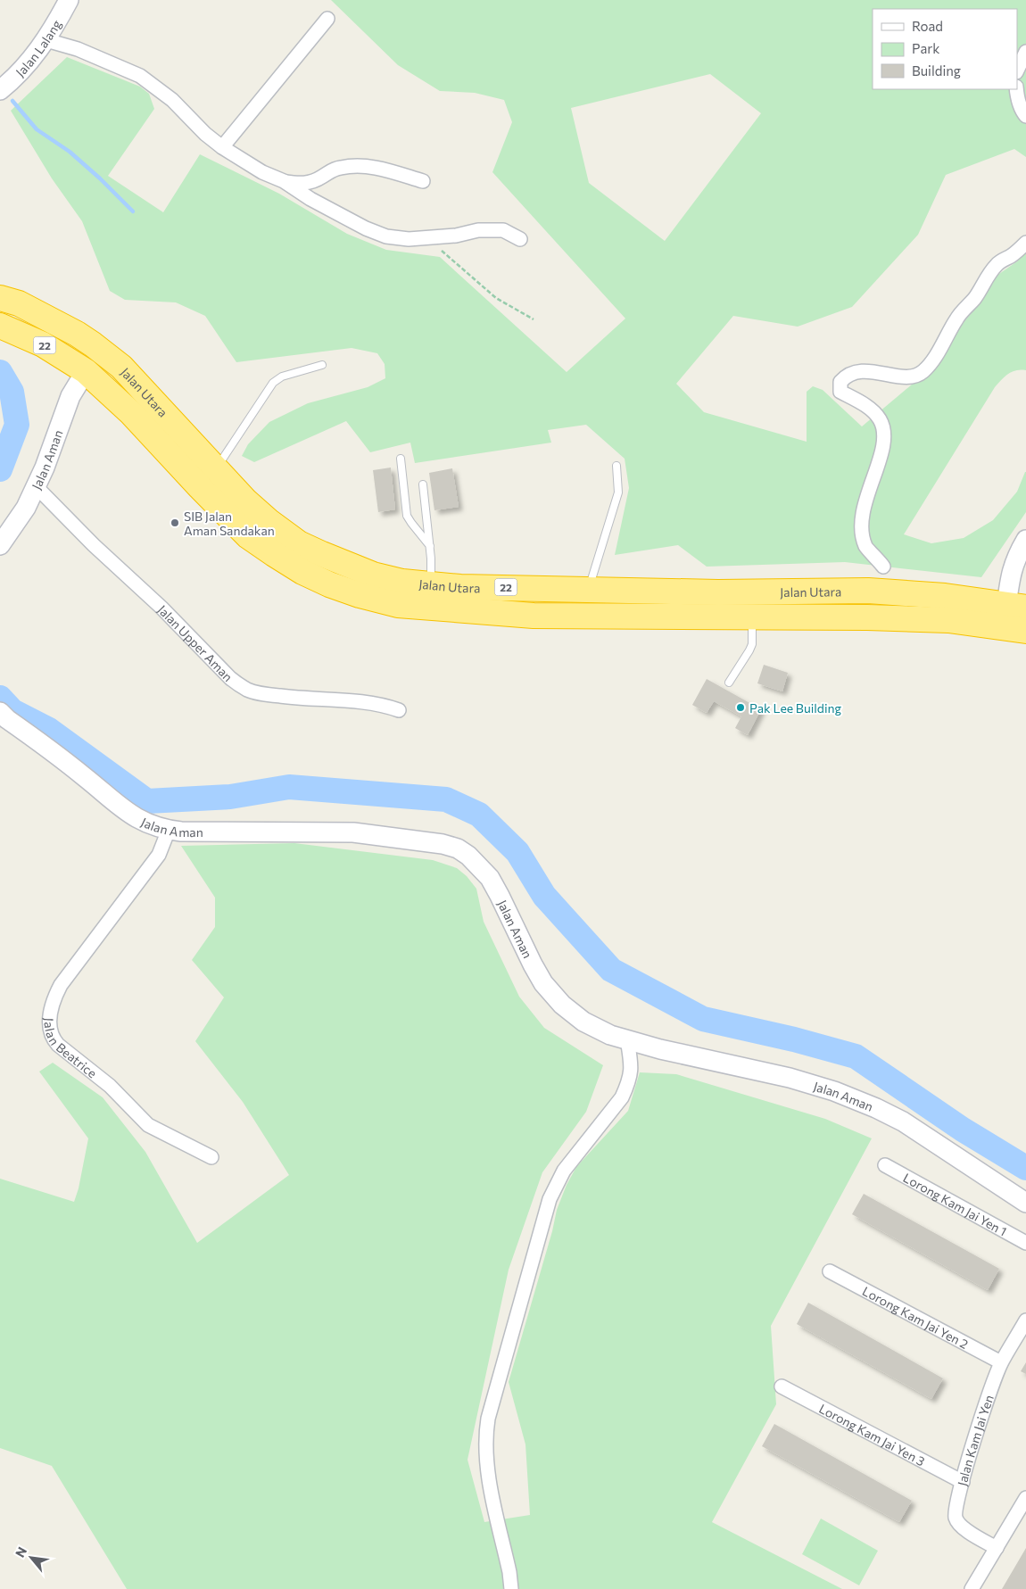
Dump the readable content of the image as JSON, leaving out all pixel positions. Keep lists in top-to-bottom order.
{
  "streets": {
    "highway": ["22", "Jalan Utara"],
    "street": [
      "Jalan Lalang",
      "Jalan Aman",
      "Jalan Upper Aman",
      "Jalan Beatrice",
      "Lorong Kam Jai Yen 1",
      "Lorong Kam Jai Yen 2",
      "Lorong Kam Jai Yen 3",
      "Jalan Kam Jai Yen"
    ]
  },
  "crossings": [
    ["Jalan Utara", "Jalan Aman"],
    ["Jalan Aman", "Jalan Upper Aman"],
    ["Jalan Aman", "Jalan Beatrice"],
    ["Lorong Kam Jai Yen 2", "Jalan Kam Jai Yen"],
    ["Lorong Kam Jai Yen 3", "Jalan Kam Jai Yen"]
  ],
  "places": ["SIB Jalan Aman Sandakan", "Pak Lee Building"],
  "legend": ["Road", "Park", "Building"],
  "north": "top left"
}
